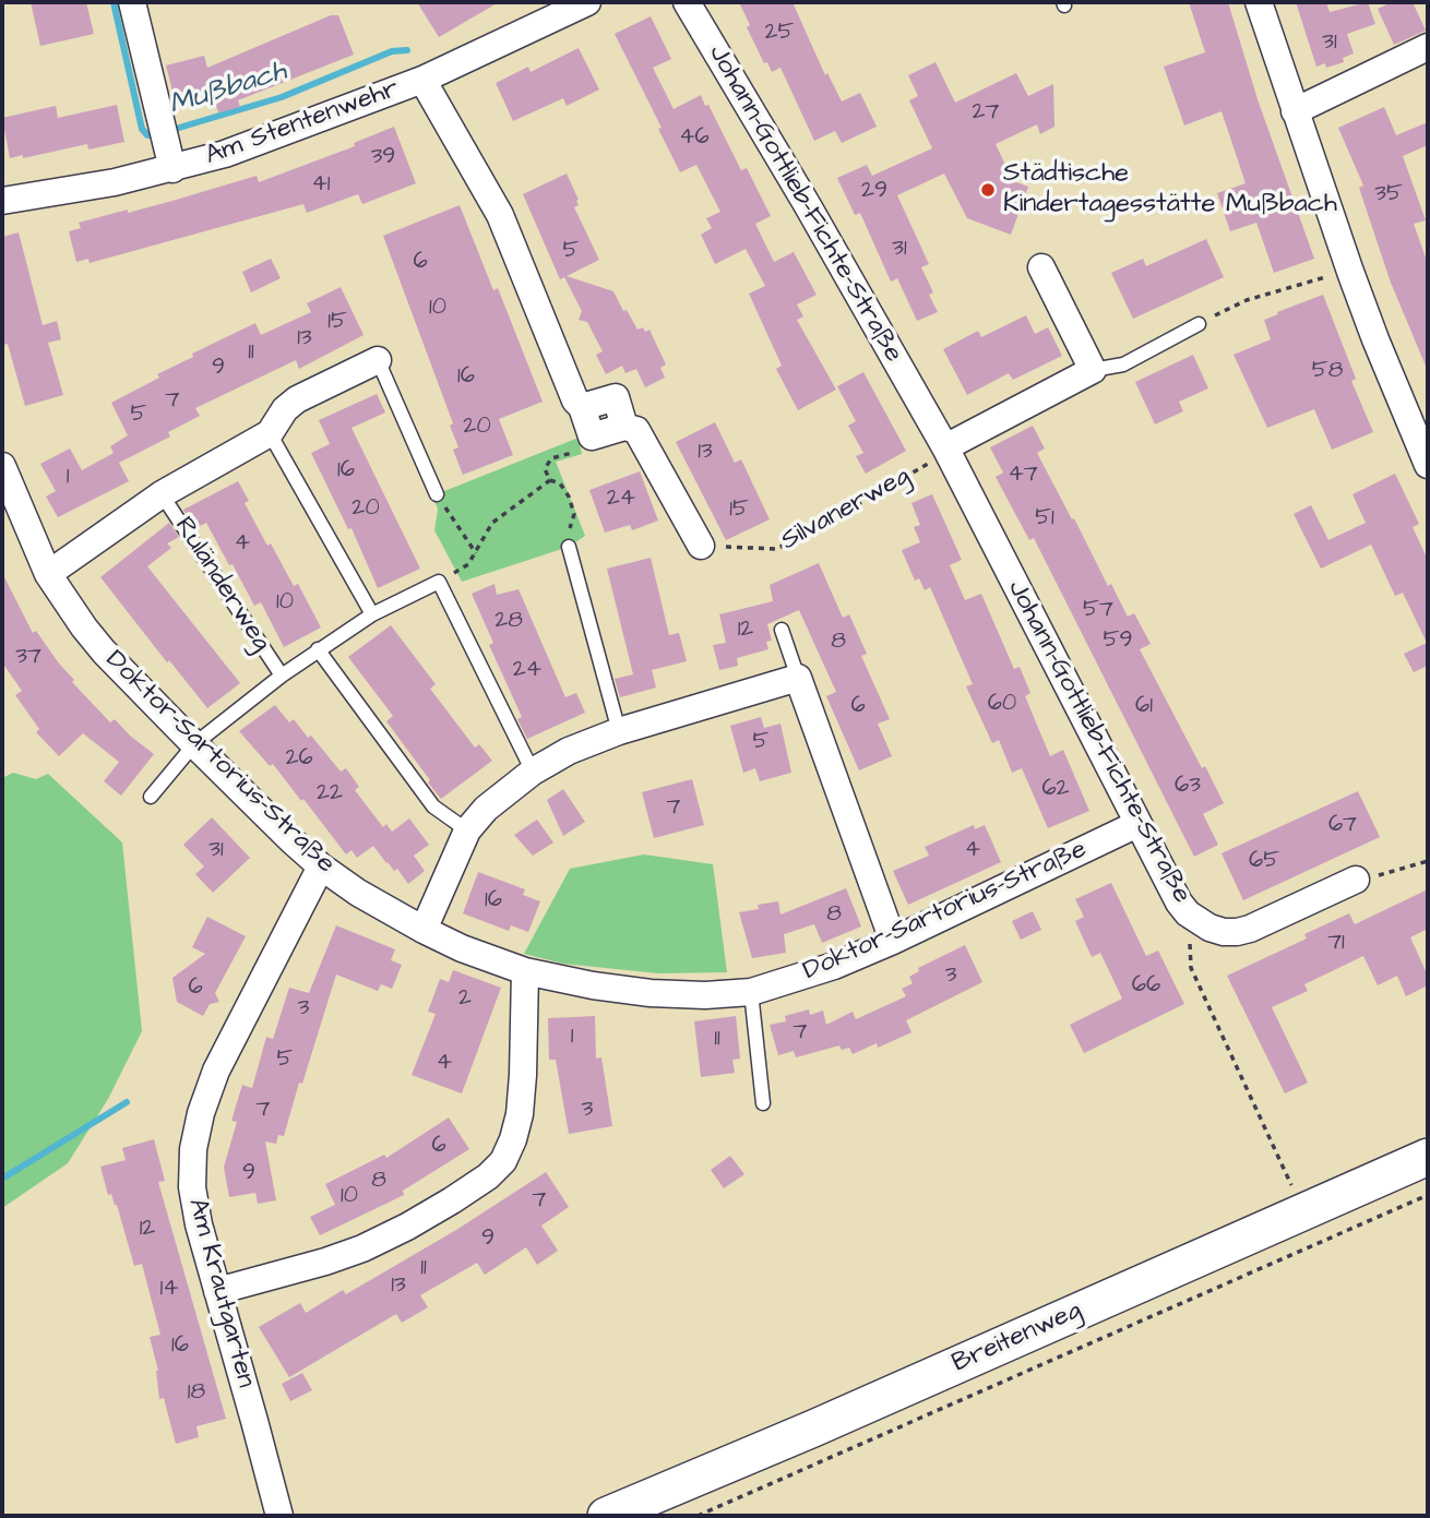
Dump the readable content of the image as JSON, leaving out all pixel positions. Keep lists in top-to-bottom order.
{
  "streets": {
    "main road": ["Breitenweg"],
    "street": [
      "Am Stentenwehr",
      "Johann-Gottlieb-Fichte-Straße",
      "Ruländerweg",
      "Doktor-Sartorius-Straße",
      "Am Krautgarten"
    ],
    "path": ["Silvanerweg"]
  },
  "crossings": [
    ["Johann-Gottlieb-Fichte-Straße", "Silvanerweg"],
    ["Johann-Gottlieb-Fichte-Straße", "Doktor-Sartorius-Straße"],
    ["Ruländerweg", "Doktor-Sartorius-Straße"],
    ["Doktor-Sartorius-Straße", "Am Krautgarten"]
  ],
  "water": ["Mußbach"],
  "places": ["Städtische Kindertagesstätte Mußbach"],
  "house_numbers": [
    "25",
    "31",
    "27",
    "46",
    "39",
    "41",
    "29",
    "35",
    "31",
    "5",
    "6",
    "10",
    "15",
    "13",
    "11",
    "9",
    "58",
    "16",
    "7",
    "5",
    "20",
    "13",
    "16",
    "47",
    "1",
    "24",
    "20",
    "15",
    "51",
    "4",
    "10",
    "57",
    "28",
    "12",
    "59",
    "8",
    "37",
    "24",
    "60",
    "6",
    "61",
    "5",
    "26",
    "63",
    "62",
    "22",
    "7",
    "67",
    "31",
    "4",
    "65",
    "16",
    "8",
    "71",
    "3",
    "66",
    "6",
    "2",
    "3",
    "7",
    "1",
    "11",
    "5",
    "4",
    "7",
    "3",
    "6",
    "9",
    "8",
    "10",
    "7",
    "12",
    "9",
    "11",
    "13",
    "14",
    "16",
    "18"
  ]
}
